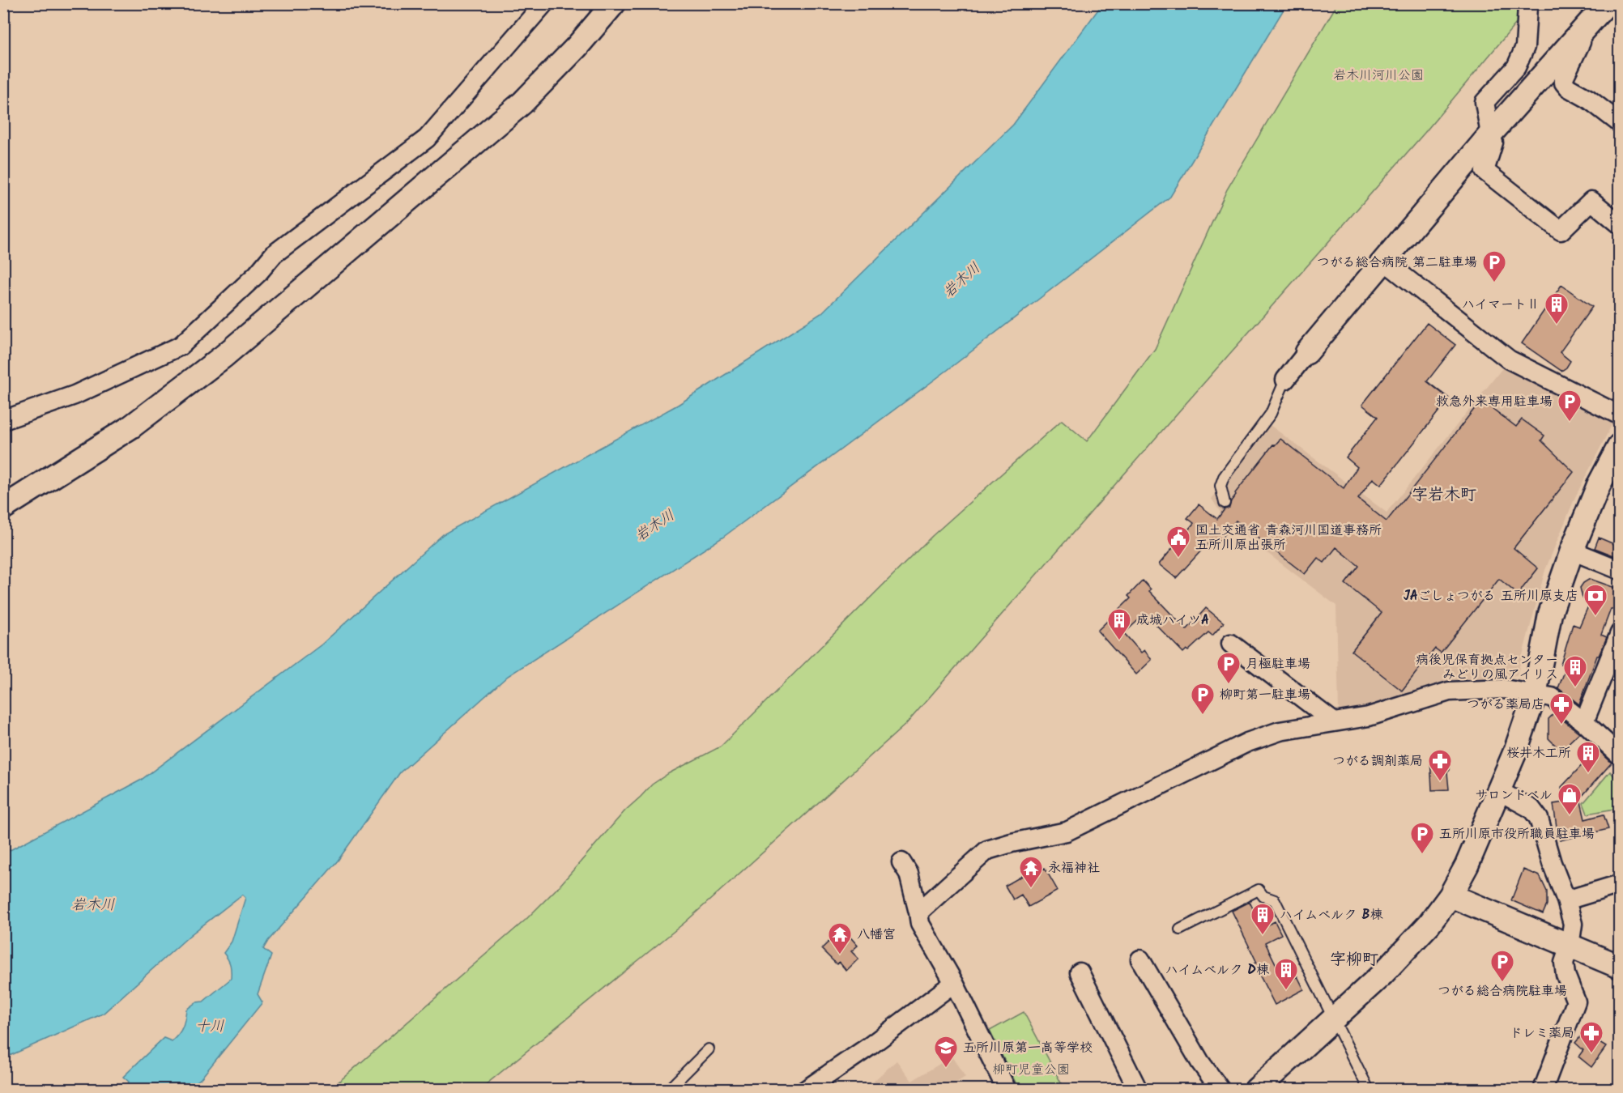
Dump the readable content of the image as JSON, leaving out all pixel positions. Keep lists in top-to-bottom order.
{
  "districts": ["字岩木町", "字柳町"],
  "water": ["岩木川", "十川"],
  "parks": ["岩木川河川公園", "柳町児童公園"],
  "places": {
    "parking": [
      "つがる総合病院 第二駐車場",
      "救急外来専用駐車場",
      "月極駐車場",
      "柳町第一駐車場",
      "五所川原市役所職員駐車場",
      "つがる総合病院駐車場"
    ],
    "building": [
      "ハイマートⅡ",
      "成城ハイツA",
      "病後児保育拠点センター みどりの風アイリス",
      "桜井木工所",
      "ハイムベルク B棟",
      "ハイムベルク D棟"
    ],
    "public building": ["国土交通省 青森河川国道事務所 五所川原出張所"],
    "bank": ["JAごしょつがる 五所川原支店"],
    "pharmacy": ["つがる薬局店", "つがる調剤薬局", "ドレミ薬局"],
    "shop": ["サロンドベル"],
    "temple": ["永福神社", "八幡宮"],
    "school or university": ["五所川原第一高等学校"]
  }
}
